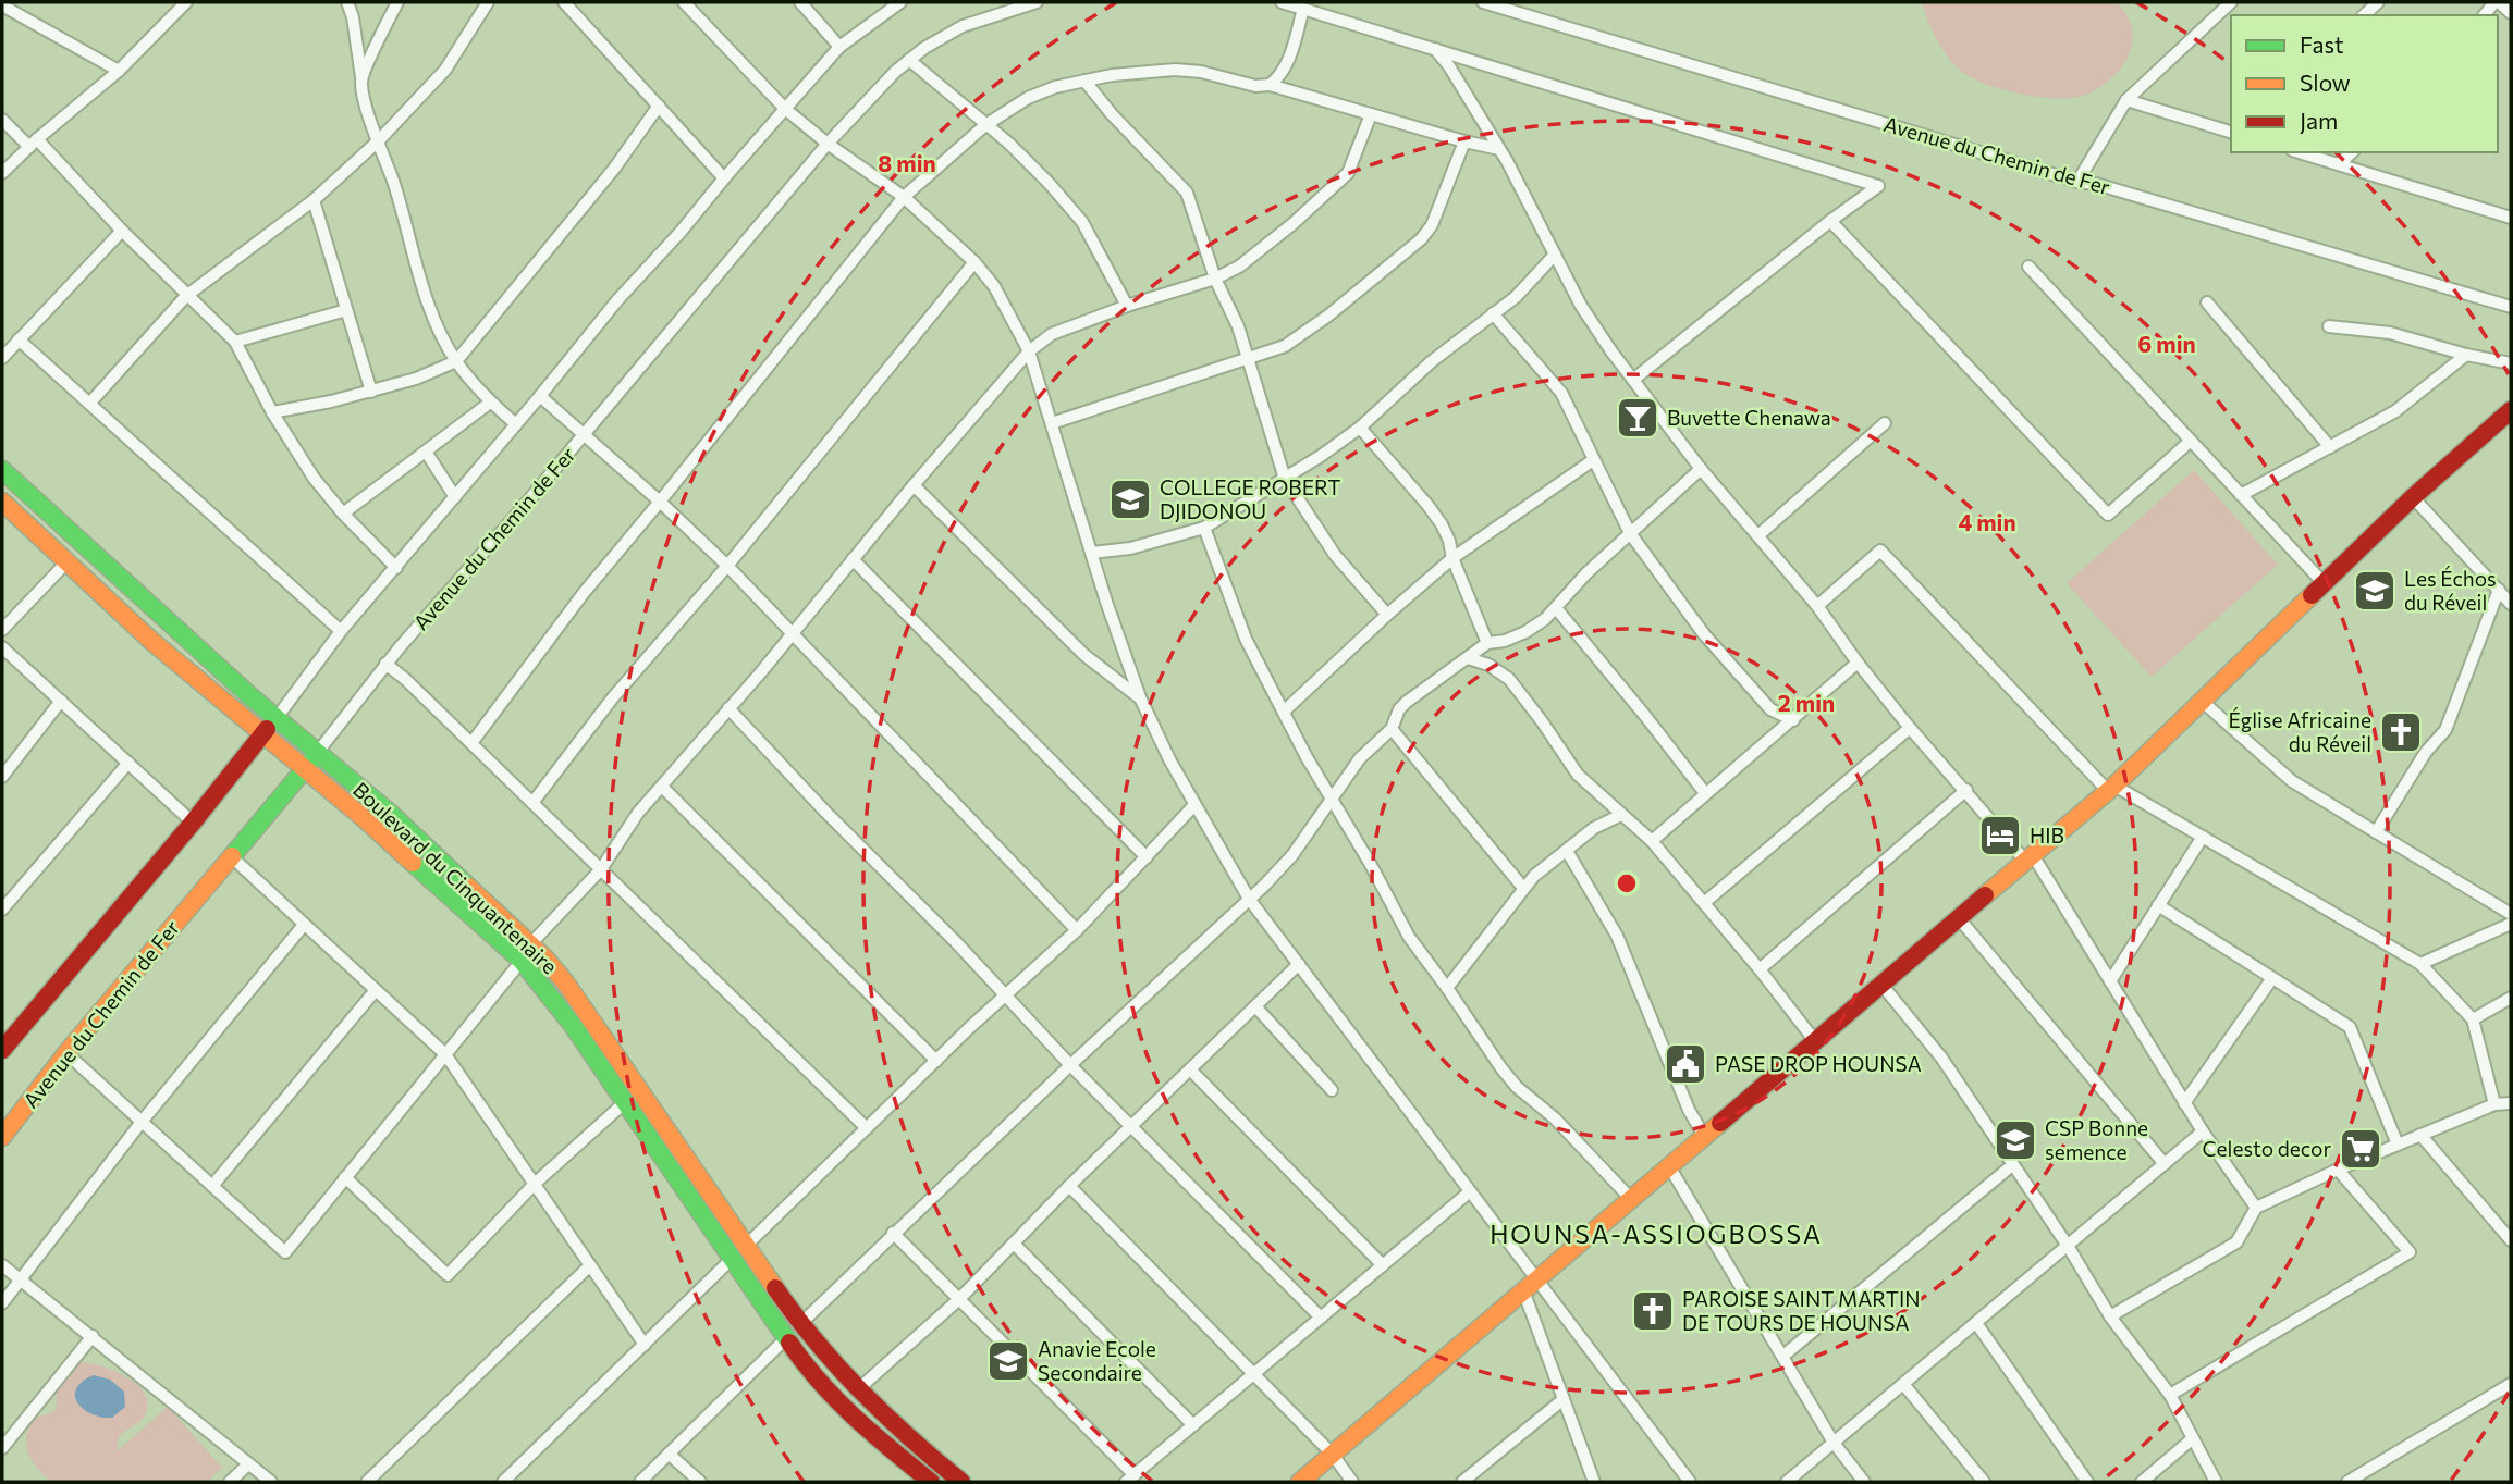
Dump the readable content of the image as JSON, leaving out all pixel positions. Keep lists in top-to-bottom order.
{
  "streets": {
    "main road": ["Avenue du Chemin de Fer", "Boulevard du Cinquantenaire"]
  },
  "crossings": [
    ["Avenue du Chemin de Fer", "Boulevard du Cinquantenaire"]
  ],
  "districts": ["HOUNSA-ASSIOGBOSSA"],
  "places": {
    "bar": ["Buvette Chenawa"],
    "school or university": [
      "COLLEGE ROBERT DJIDONOU",
      "Les Échos du Réveil",
      "CSP Bonne semence",
      "Anavie Ecole Secondaire"
    ],
    "church": ["Église Africaine du Réveil", "PAROISE SAINT MARTIN DE TOURS DE HOUNSA"],
    "hotel": ["HIB"],
    "public building": ["PASE DROP HOUNSA"],
    "supermarket": ["Celesto decor"]
  },
  "legend": ["Fast", "Slow", "Jam"],
  "rings": [
    "8 min",
    "6 min",
    "4 min",
    "2 min"
  ]
}
